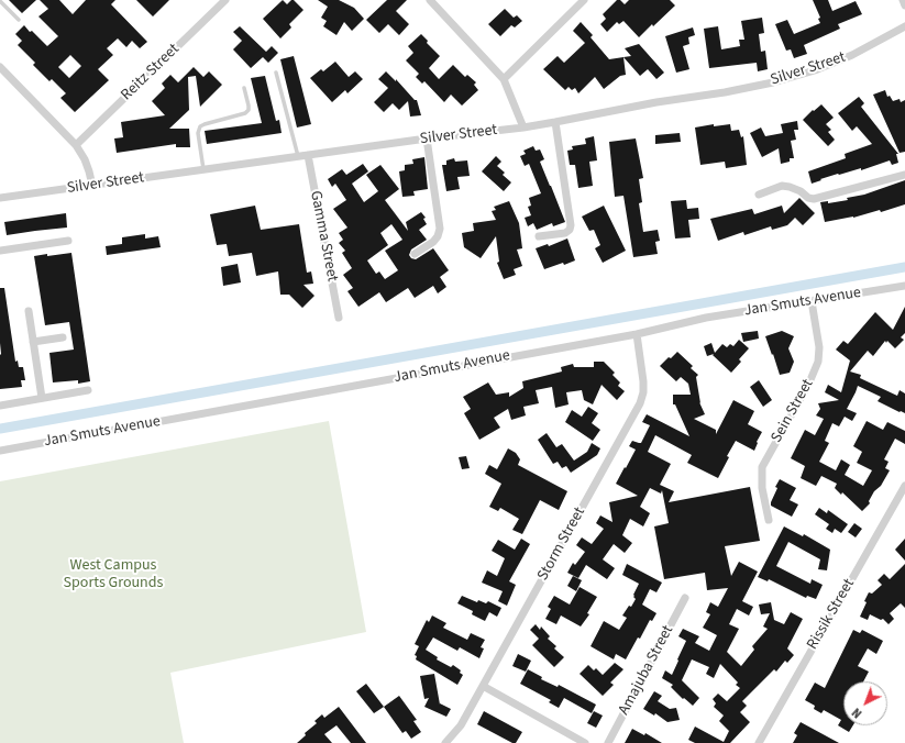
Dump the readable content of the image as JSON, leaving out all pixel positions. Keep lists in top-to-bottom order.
{
  "streets": {
    "street": [
      "Silver Street",
      "Reitz Street",
      "Gamma Street",
      "Jan Smuts Avenue",
      "Sein Street",
      "Storm Street",
      "Rissik Street",
      "Amajuba Street"
    ]
  },
  "crossings": [
    ["Silver Street", "Gamma Street"],
    ["Jan Smuts Avenue", "Sein Street"],
    ["Jan Smuts Avenue", "Storm Street"]
  ],
  "parks": ["West Campus Sports Grounds"],
  "north": "bottom left"
}
